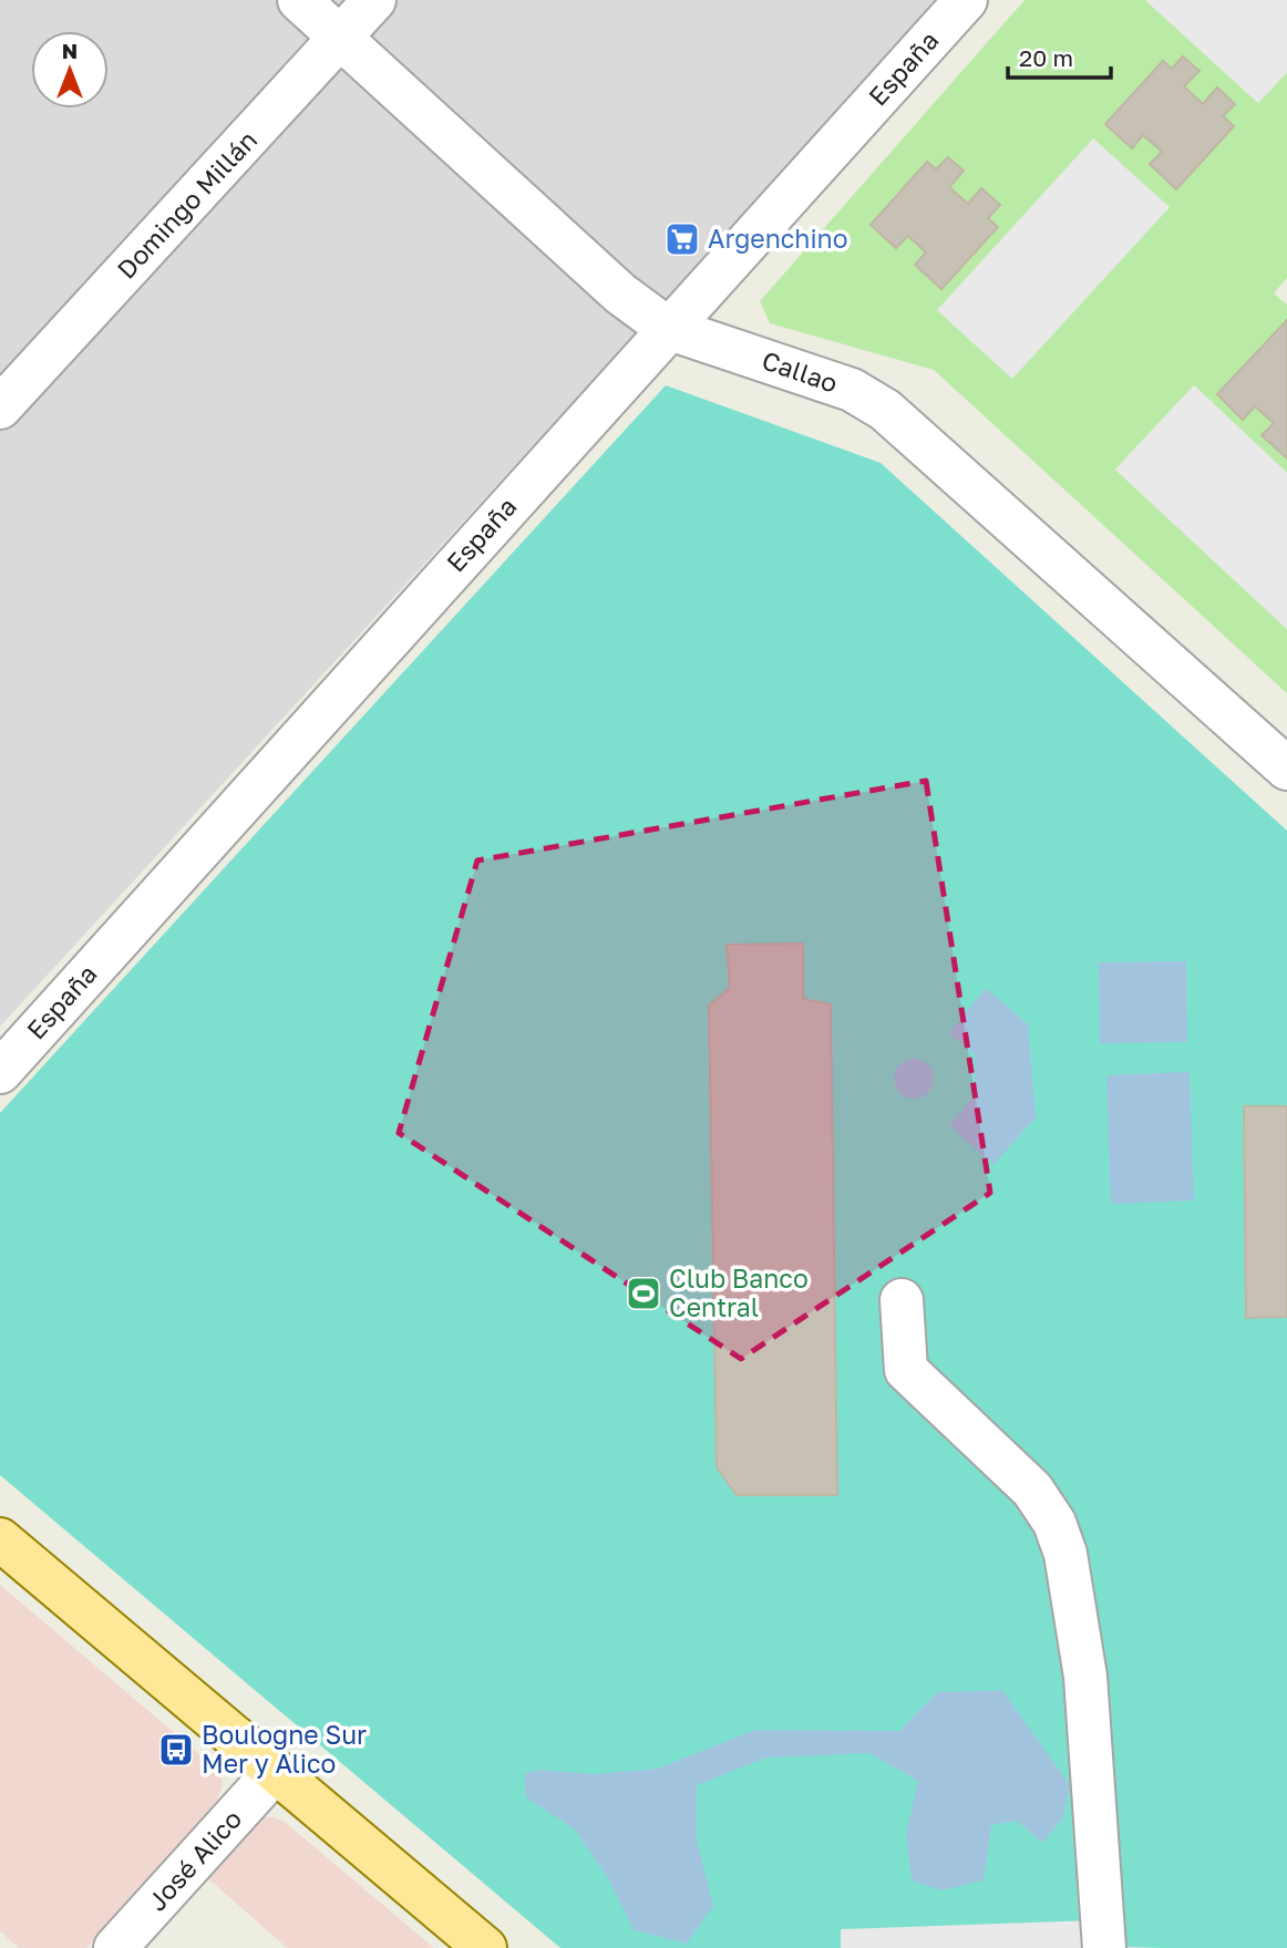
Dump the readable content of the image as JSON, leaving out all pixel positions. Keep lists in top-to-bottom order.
{
  "streets": {
    "street": [
      "España",
      "Domingo Millán",
      "Callao",
      "José Alico"
    ]
  },
  "crossings": [
    ["España", "Callao"],
    ["Domingo Millán", "Callao"]
  ],
  "places": {
    "supermarket": ["Argenchino"],
    "sports": ["Club Banco Central"],
    "bus stop": ["Boulogne Sur Mer y Alico"]
  },
  "scale_bar": "20 m",
  "north": "top"
}
